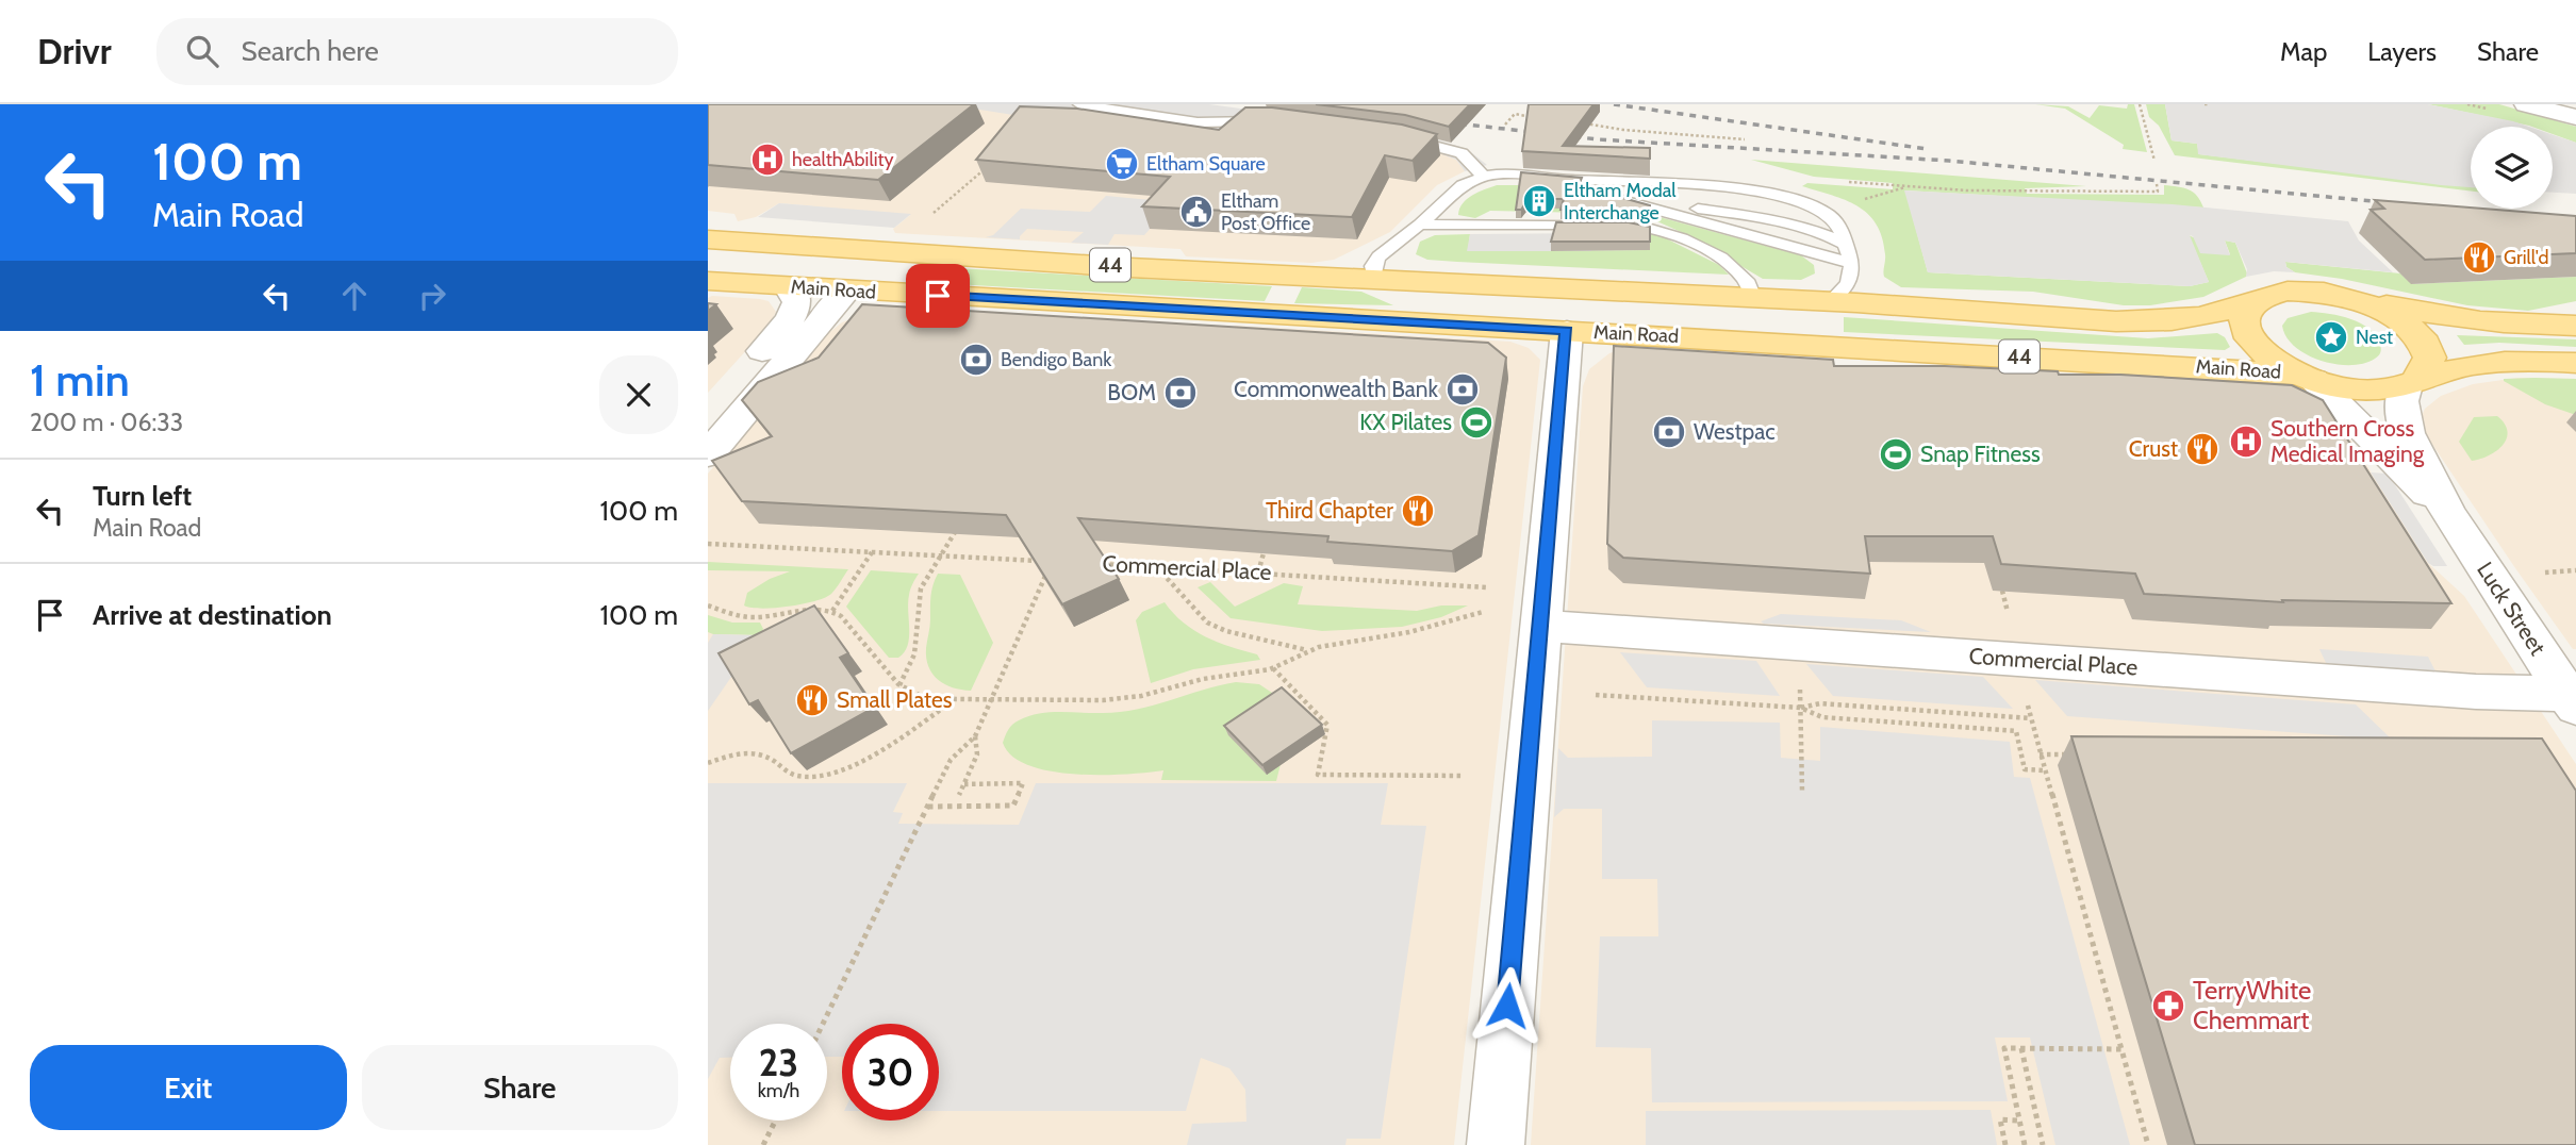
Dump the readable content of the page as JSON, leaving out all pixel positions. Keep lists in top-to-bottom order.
{
  "streets": {
    "main road": ["44", "Main Road"],
    "street": ["Commercial Place", "Luck Street"]
  },
  "crossings": [
    ["44", "Main Road"],
    ["44", "Luck Street"],
    ["Main Road", "Luck Street"],
    ["Commercial Place", "Luck Street"]
  ],
  "places": {
    "hospital": ["healthAbility", "Southern Cross Medical Imaging"],
    "supermarket": ["Eltham Square"],
    "building": ["Eltham Modal Interchange"],
    "public building": ["Eltham Post Office"],
    "restaurant": [
      "Grill'd",
      "Crust",
      "Third Chapter",
      "Small Plates"
    ],
    "place": ["Nest"],
    "bank": [
      "Bendigo Bank",
      "Commonwealth Bank",
      "BOM",
      "Westpac"
    ],
    "sports": ["KX Pilates", "Snap Fitness"],
    "pharmacy": ["TerryWhite Chemmart"]
  },
  "page": {
    "header": "Drivr",
    "search": "Search here",
    "nav": ["Map", "Layers", "Share"],
    "turn": ["100 m", "Main Road"],
    "heading": ["1 min", "200 m · 06:33"],
    "list": [
      {
        "name": "Turn left",
        "note": "Main Road",
        "value": "100 m"
      },
      {
        "name": "Arrive at destination",
        "value": "100 m"
      }
    ],
    "speed": "23 km/h",
    "limit": "30",
    "buttons": ["Exit", "Share"]
  }
}
